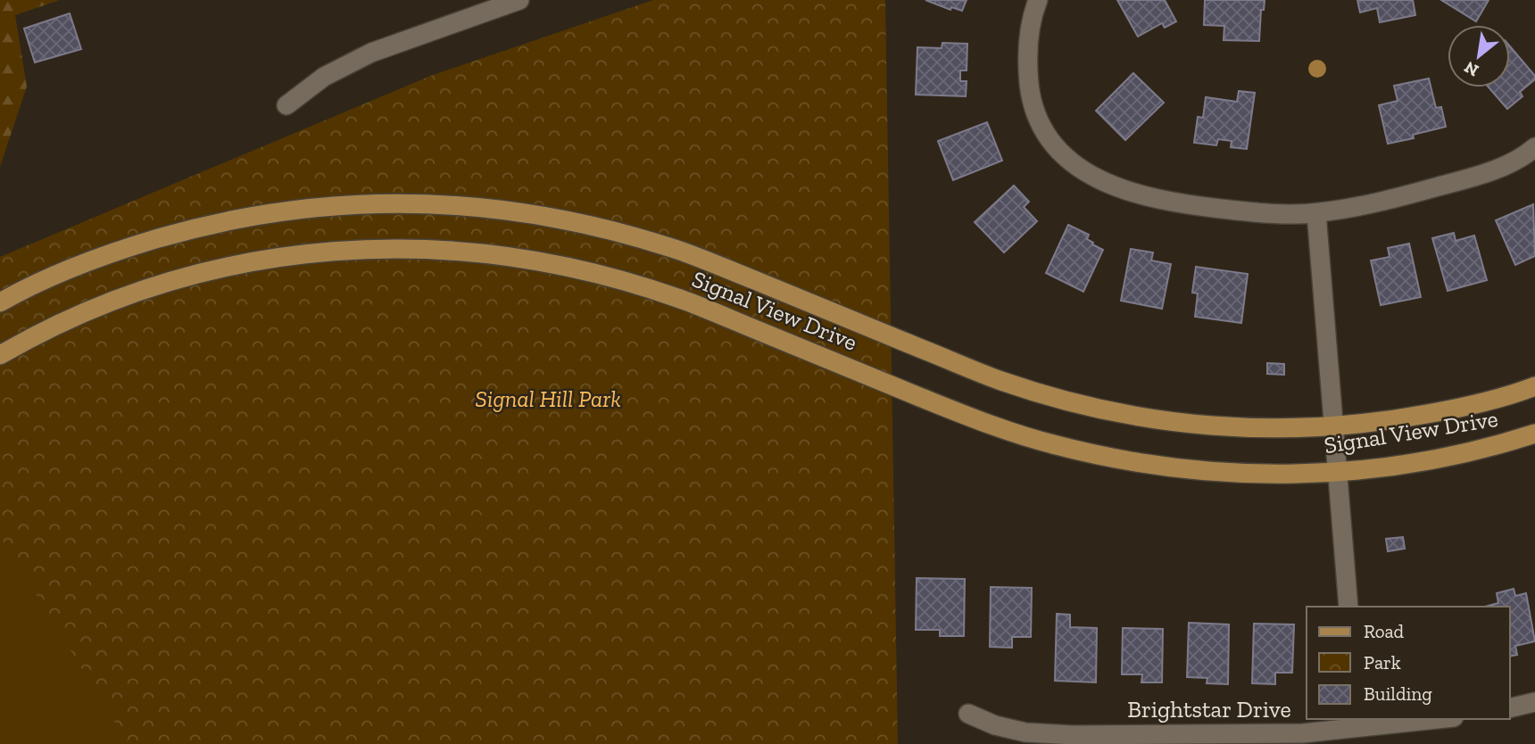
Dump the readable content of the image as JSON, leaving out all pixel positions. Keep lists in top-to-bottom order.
{
  "streets": {
    "main road": ["Signal View Drive"],
    "street": ["Brightstar Drive"]
  },
  "parks": ["Signal Hill Park"],
  "legend": ["Road", "Park", "Building"],
  "north": "bottom left"
}
